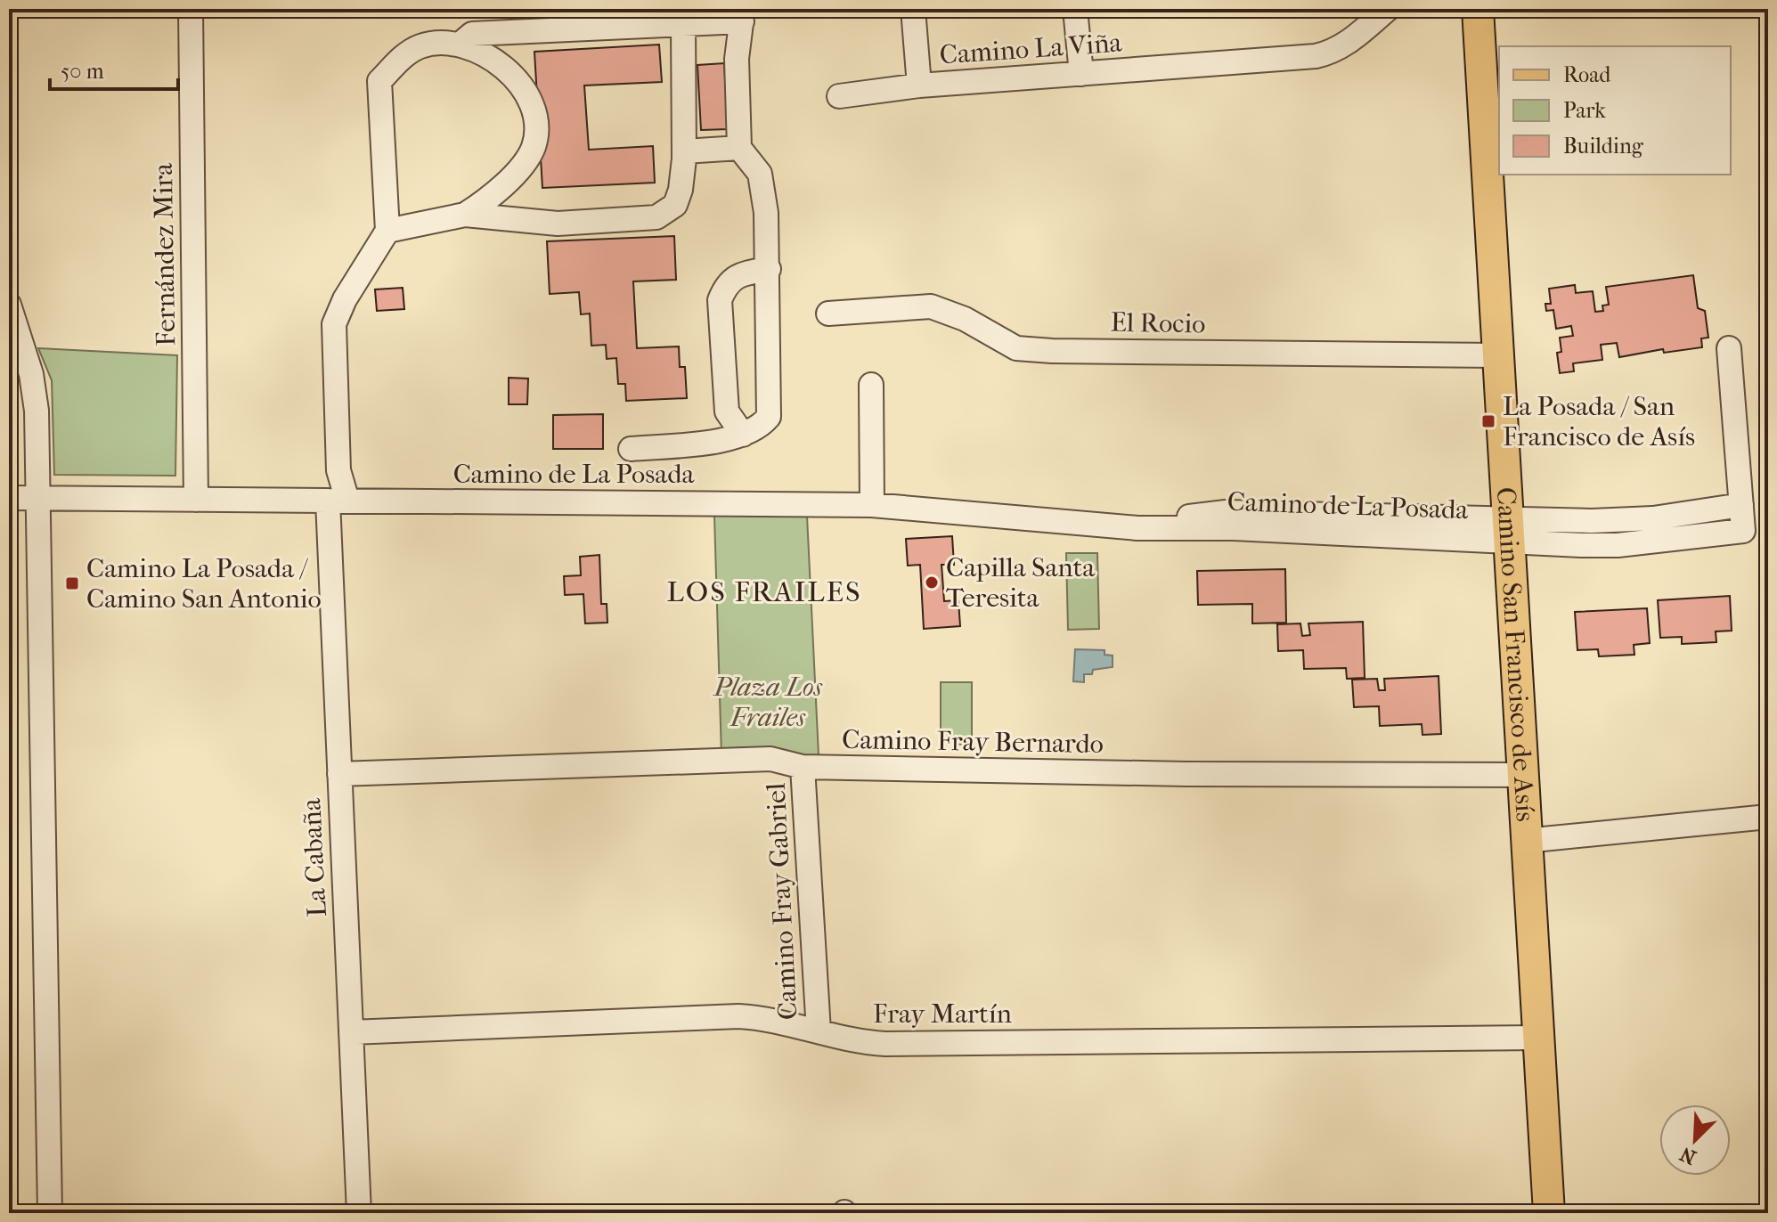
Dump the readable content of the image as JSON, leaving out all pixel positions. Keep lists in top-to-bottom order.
{
  "streets": {
    "main road": ["Camino San Francisco de Asís"],
    "street": [
      "Camino La Viña",
      "Fernández Mira",
      "El Rocio",
      "Camino de La Posada",
      "Camino Fray Bernardo",
      "La Cabaña",
      "Camino Fray Gabriel",
      "Fray Martín"
    ]
  },
  "crossings": [
    ["Fernández Mira", "Camino de La Posada"],
    ["El Rocio", "Camino San Francisco de Asís"],
    ["Camino de La Posada", "Camino San Francisco de Asís"],
    ["Camino de La Posada", "La Cabaña"],
    ["Camino San Francisco de Asís", "Camino Fray Bernardo"],
    ["Camino San Francisco de Asís", "Fray Martín"],
    ["Camino Fray Bernardo", "La Cabaña"],
    ["Camino Fray Bernardo", "Camino Fray Gabriel"],
    ["La Cabaña", "Fray Martín"],
    ["Camino Fray Gabriel", "Fray Martín"]
  ],
  "districts": ["LOS FRAILES"],
  "parks": ["Plaza Los Frailes"],
  "places": {
    "transit": ["La Posada / San Francisco de Asís", "Camino La Posada / Camino San Antonio"],
    "other": ["Capilla Santa Teresita"]
  },
  "legend": ["Road", "Park", "Building"],
  "scale_bar": "50 m",
  "north": "bottom left"
}
